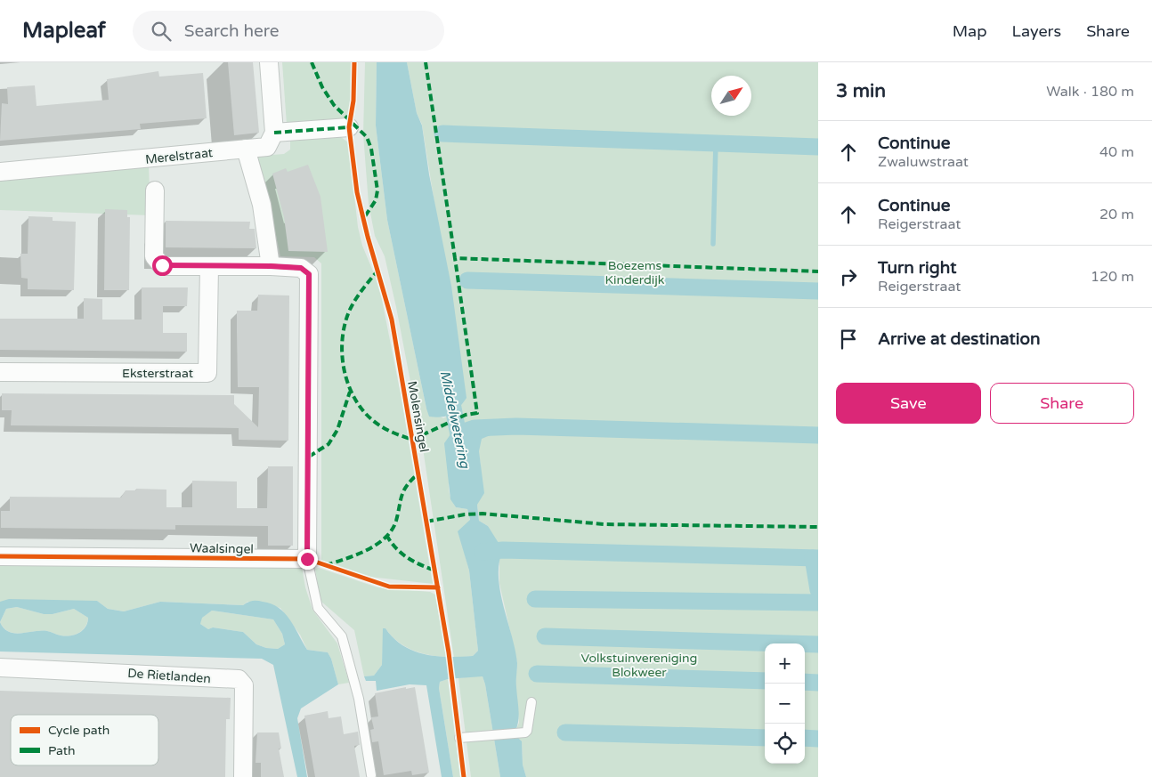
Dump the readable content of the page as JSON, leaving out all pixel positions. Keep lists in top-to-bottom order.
{
  "streets": {
    "street": [
      "Merelstraat",
      "Eksterstraat",
      "Waalsingel",
      "De Rietlanden"
    ],
    "cycle path": ["Molensingel"]
  },
  "water": ["Middelwetering"],
  "parks": ["Boezems Kinderdijk", "Volkstuinvereniging Blokweer"],
  "legend": ["Cycle path", "Path"],
  "north": "top right",
  "page": {
    "header": "Mapleaf",
    "search": "Search here",
    "nav": ["Map", "Layers", "Share"],
    "heading": ["3 min", "Walk · 180 m"],
    "list": [
      ["Continue", "Zwaluwstraat", "40 m"],
      ["Continue", "Reigerstraat", "20 m"],
      ["Turn right", "Reigerstraat", "120 m"],
      "Arrive at destination"
    ],
    "buttons": ["Save", "Share"],
    "map_buttons": ["+", "−"]
  }
}
